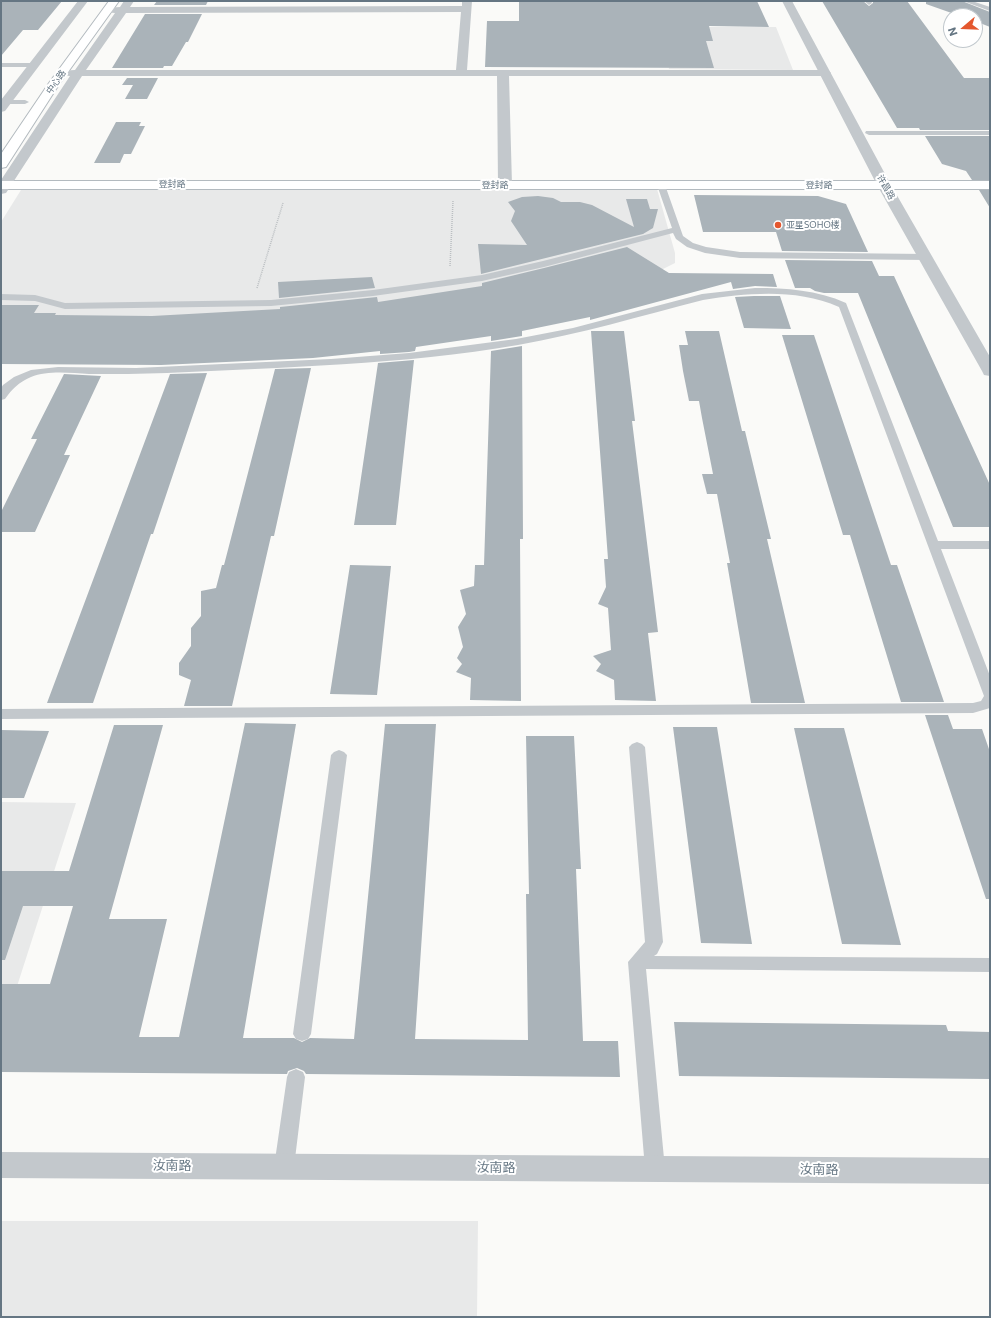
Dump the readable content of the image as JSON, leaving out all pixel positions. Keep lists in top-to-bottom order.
{
  "streets": {
    "main road": ["中心路", "登封路"],
    "street": ["许昌路", "汝南路"]
  },
  "crossings": [
    ["登封路", "许昌路"]
  ],
  "places": ["亚星SOHO楼"],
  "north": "left"
}
